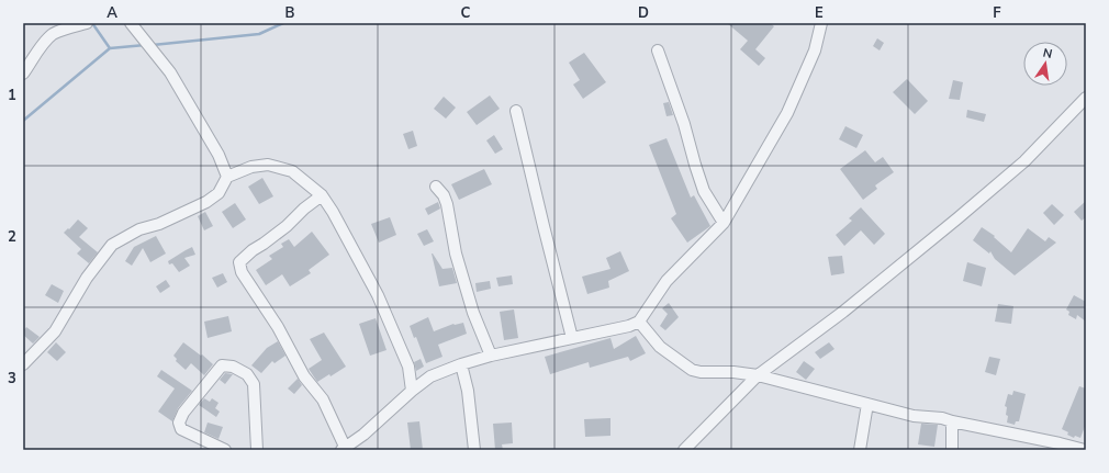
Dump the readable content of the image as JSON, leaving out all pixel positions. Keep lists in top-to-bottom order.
{
  "north": "top",
  "grid": {
    "columns": [
      "A",
      "B",
      "C",
      "D",
      "E",
      "F"
    ],
    "rows": ["1", "2", "3"]
  }
}
